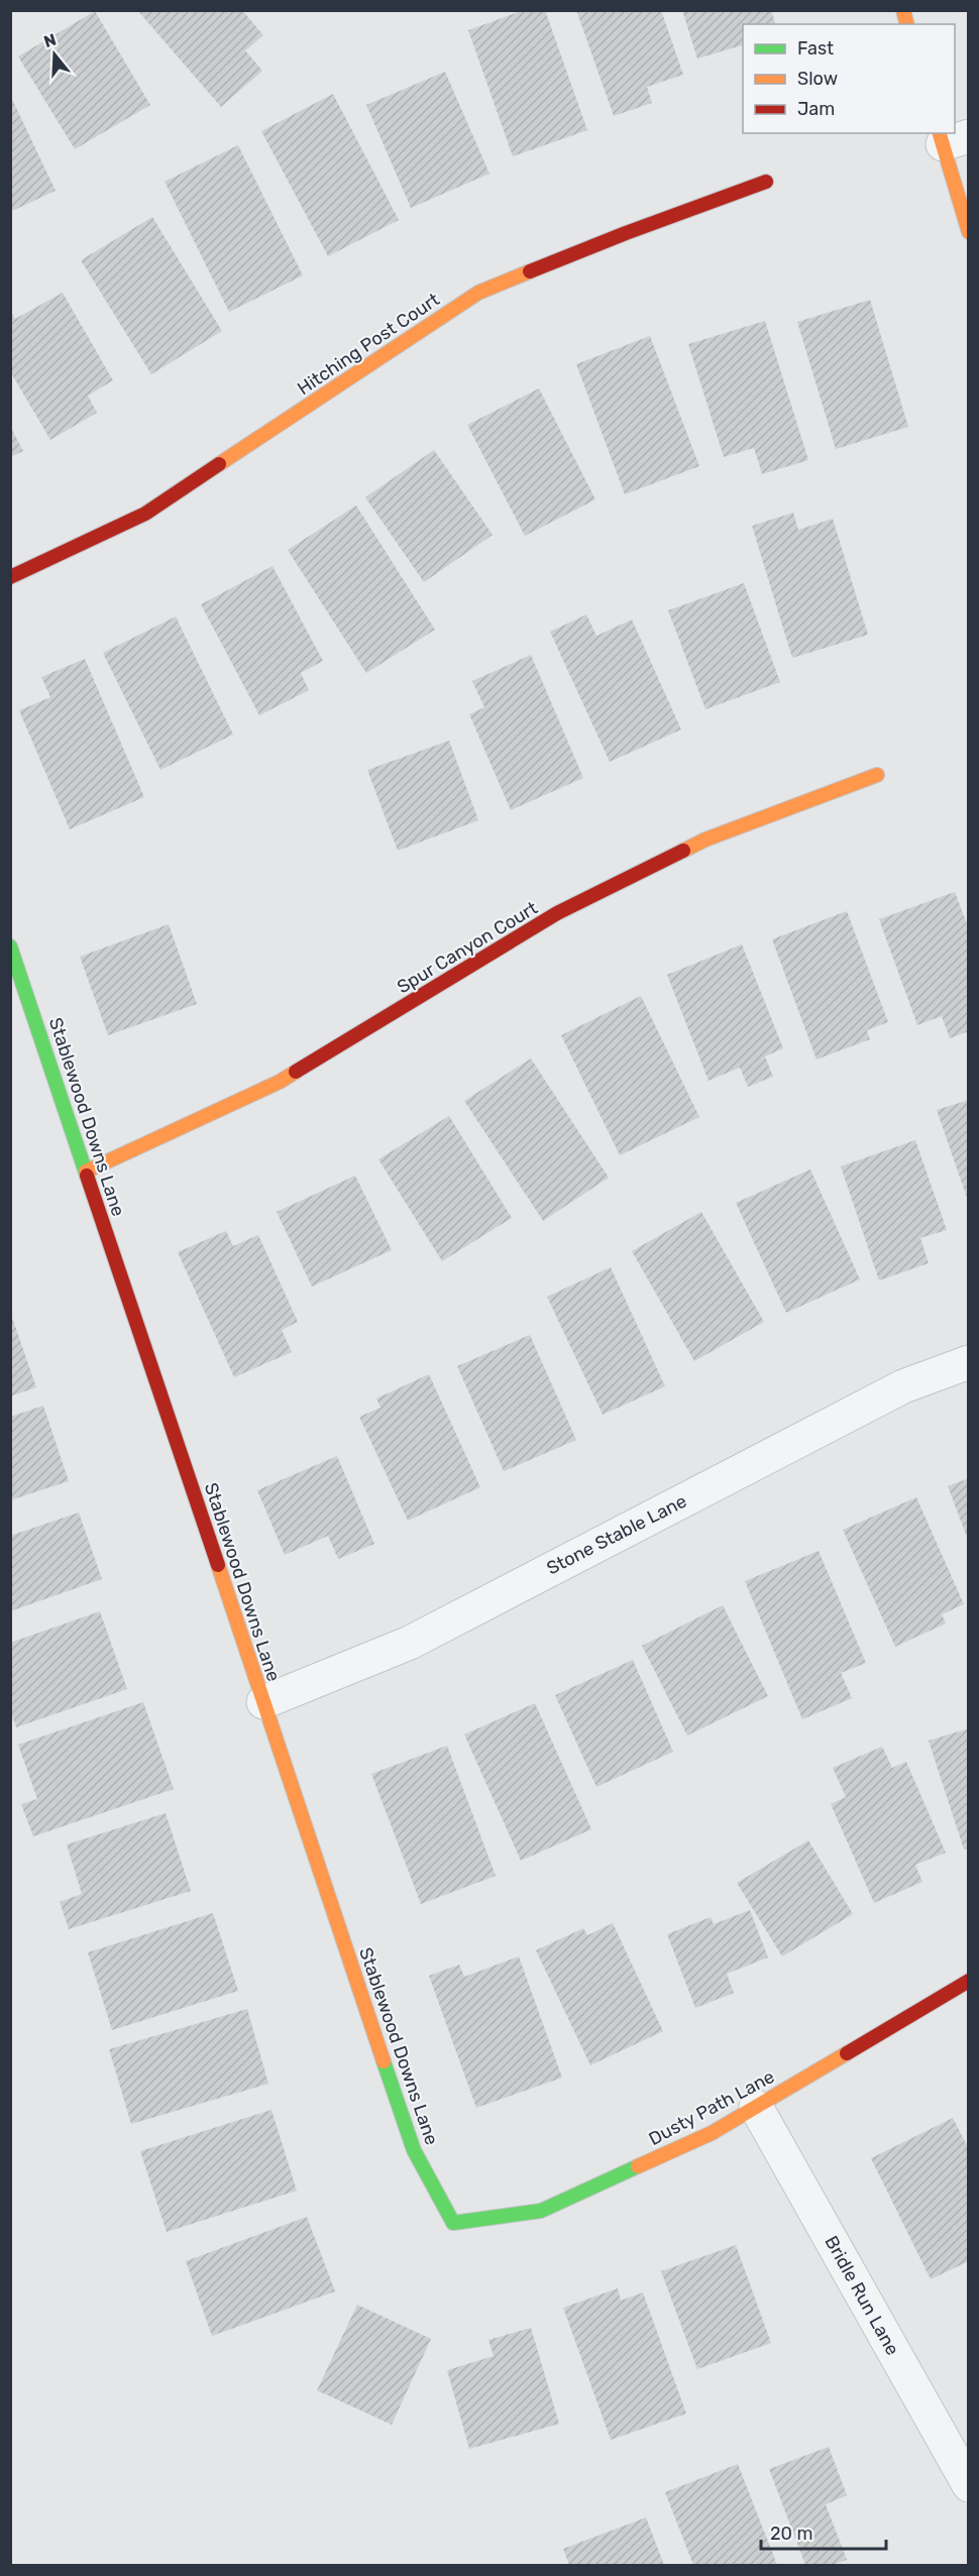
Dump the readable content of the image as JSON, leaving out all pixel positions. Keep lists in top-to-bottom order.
{
  "streets": {
    "street": [
      "Hitching Post Court",
      "Spur Canyon Court",
      "Stablewood Downs Lane",
      "Stone Stable Lane",
      "Dusty Path Lane",
      "Bridle Run Lane"
    ]
  },
  "crossings": [
    ["Spur Canyon Court", "Stablewood Downs Lane"],
    ["Stablewood Downs Lane", "Stone Stable Lane"],
    ["Stablewood Downs Lane", "Dusty Path Lane"],
    ["Dusty Path Lane", "Bridle Run Lane"]
  ],
  "legend": ["Fast", "Slow", "Jam"],
  "scale_bar": "20 m",
  "north": "top"
}
